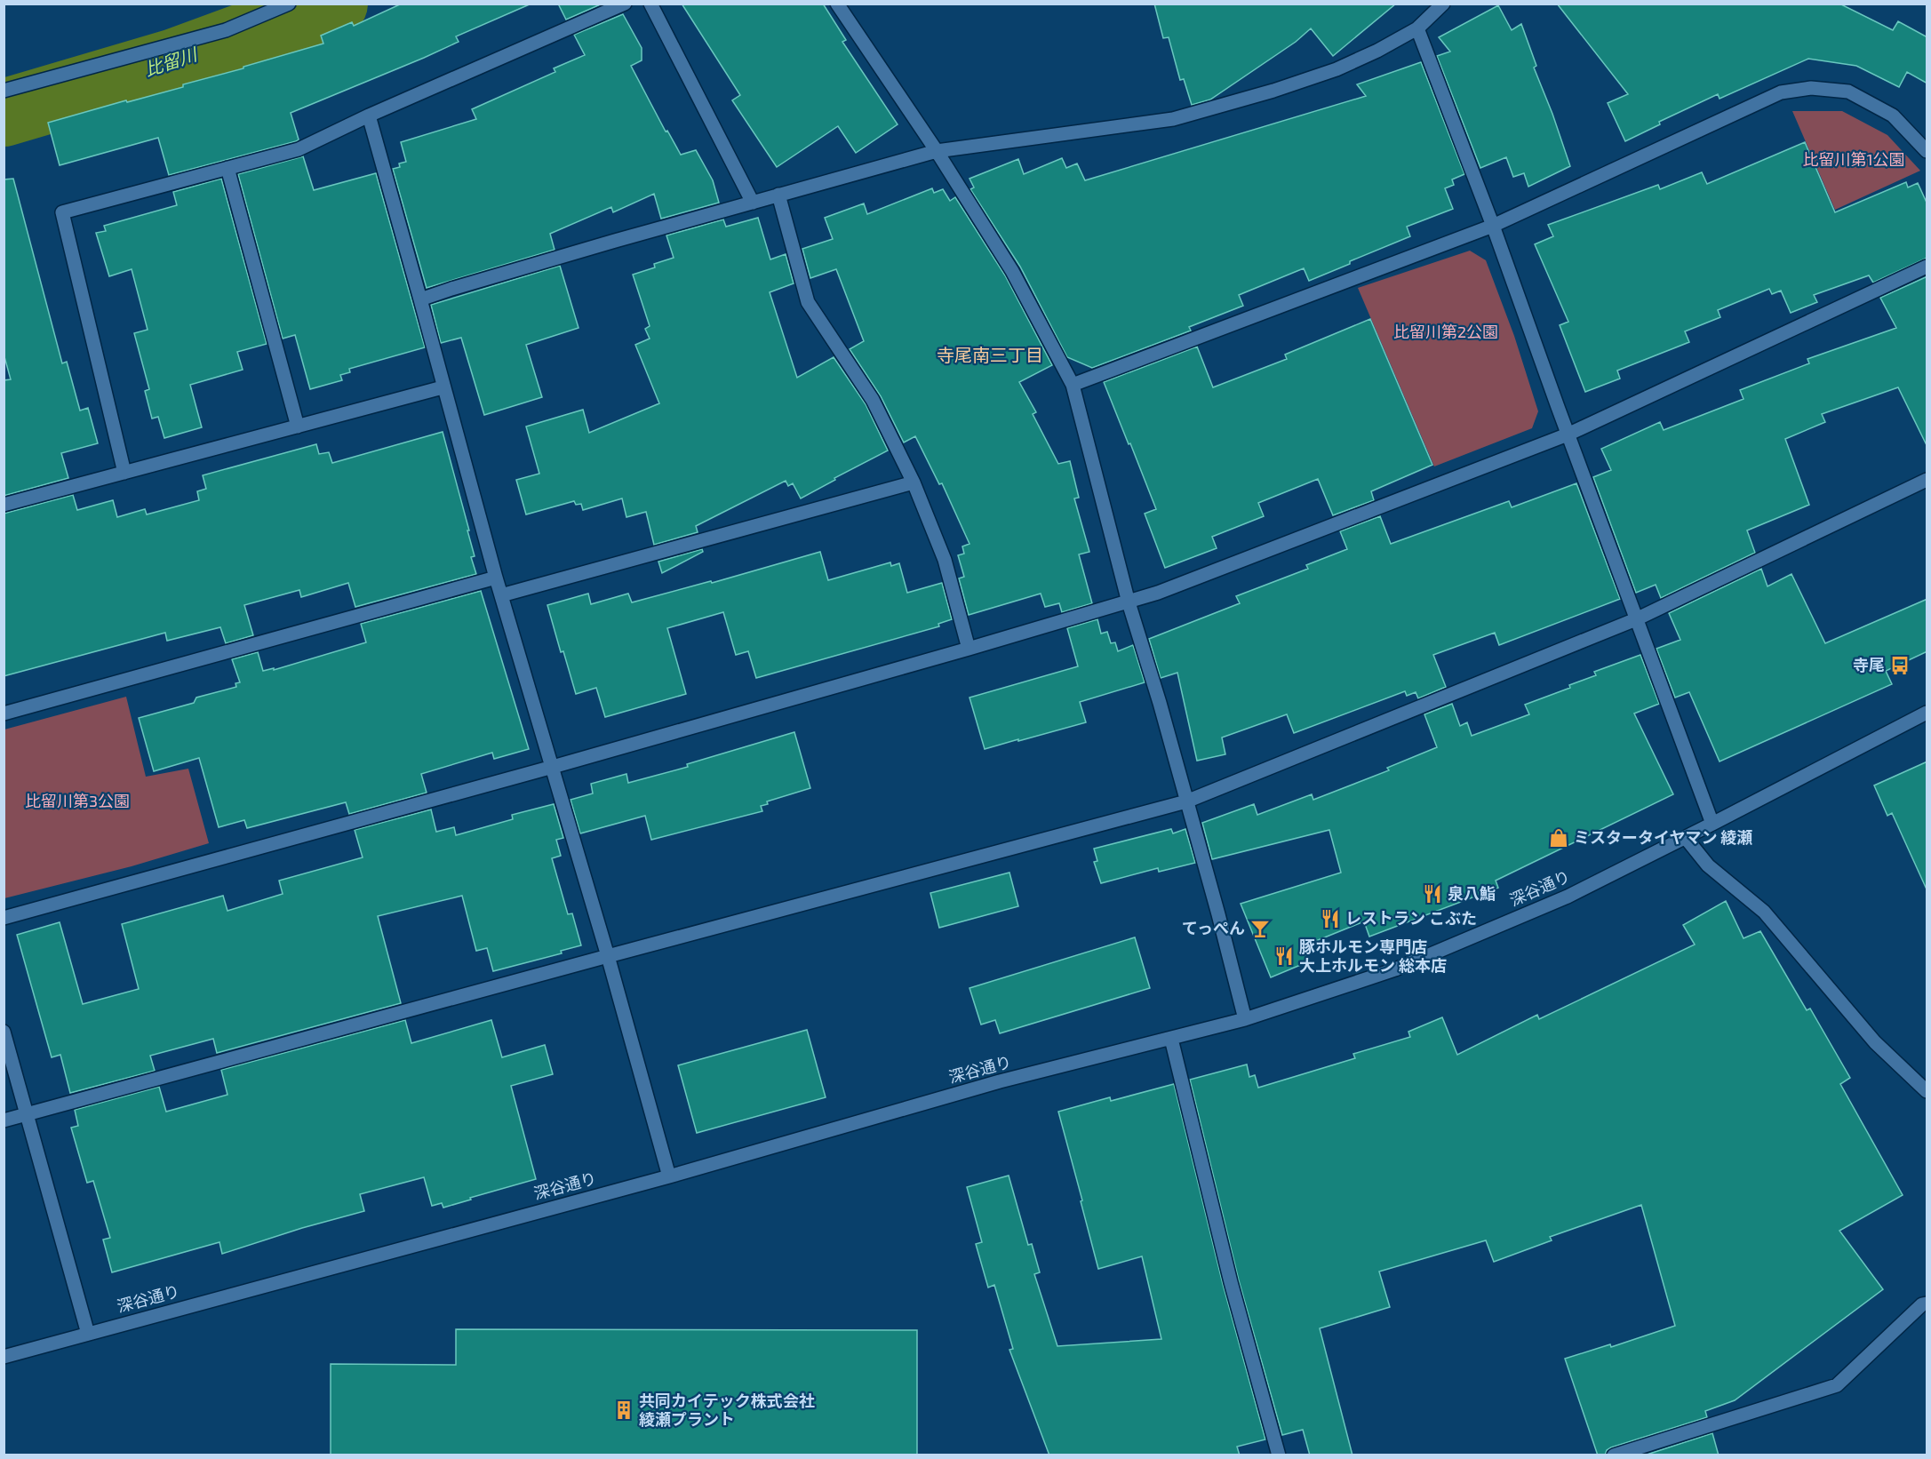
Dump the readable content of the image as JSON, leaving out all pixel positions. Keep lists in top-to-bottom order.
{
  "streets": {
    "street": ["深谷通り"]
  },
  "districts": ["寺尾南三丁目"],
  "water": ["比留川"],
  "parks": ["比留川第1公園", "比留川第2公園", "比留川第3公園"],
  "places": {
    "bus stop": ["寺尾"],
    "shop": ["ミスタータイヤマン 綾瀬"],
    "restaurant": ["泉八鮨", "レストラン こぶた", "豚ホルモン専門店 大上ホルモン 総本店"],
    "bar": ["てっぺん"],
    "building": ["共同カイテック株式会社 綾瀬プラント"]
  }
}
